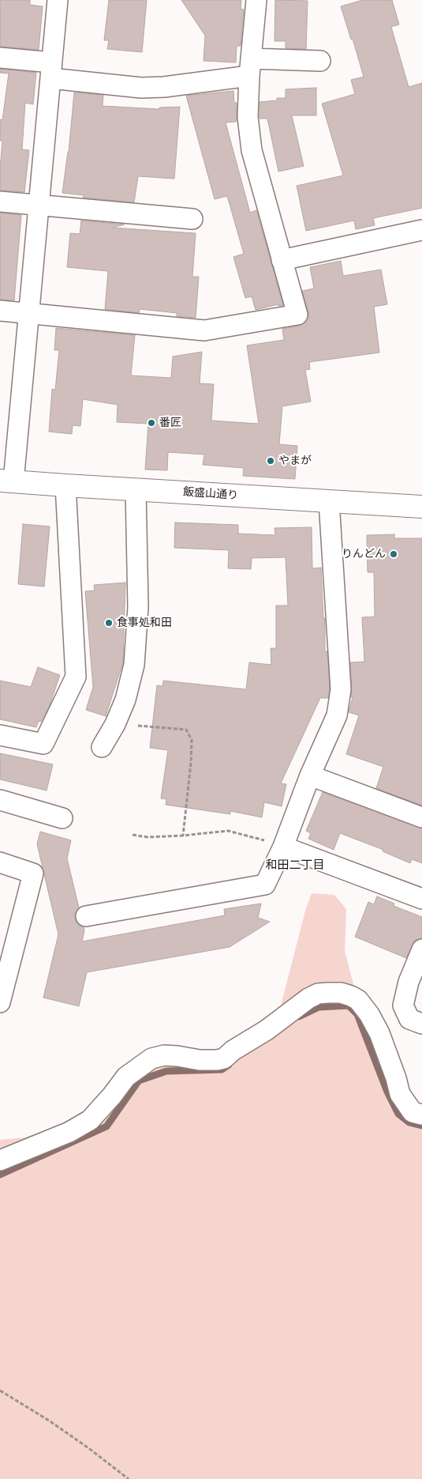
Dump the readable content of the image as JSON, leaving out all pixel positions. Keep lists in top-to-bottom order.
{
  "streets": {
    "street": ["飯盛山通り"]
  },
  "districts": ["和田二丁目"],
  "places": [
    "番匠",
    "やまが",
    "りんどん",
    "食事処和田"
  ]
}
